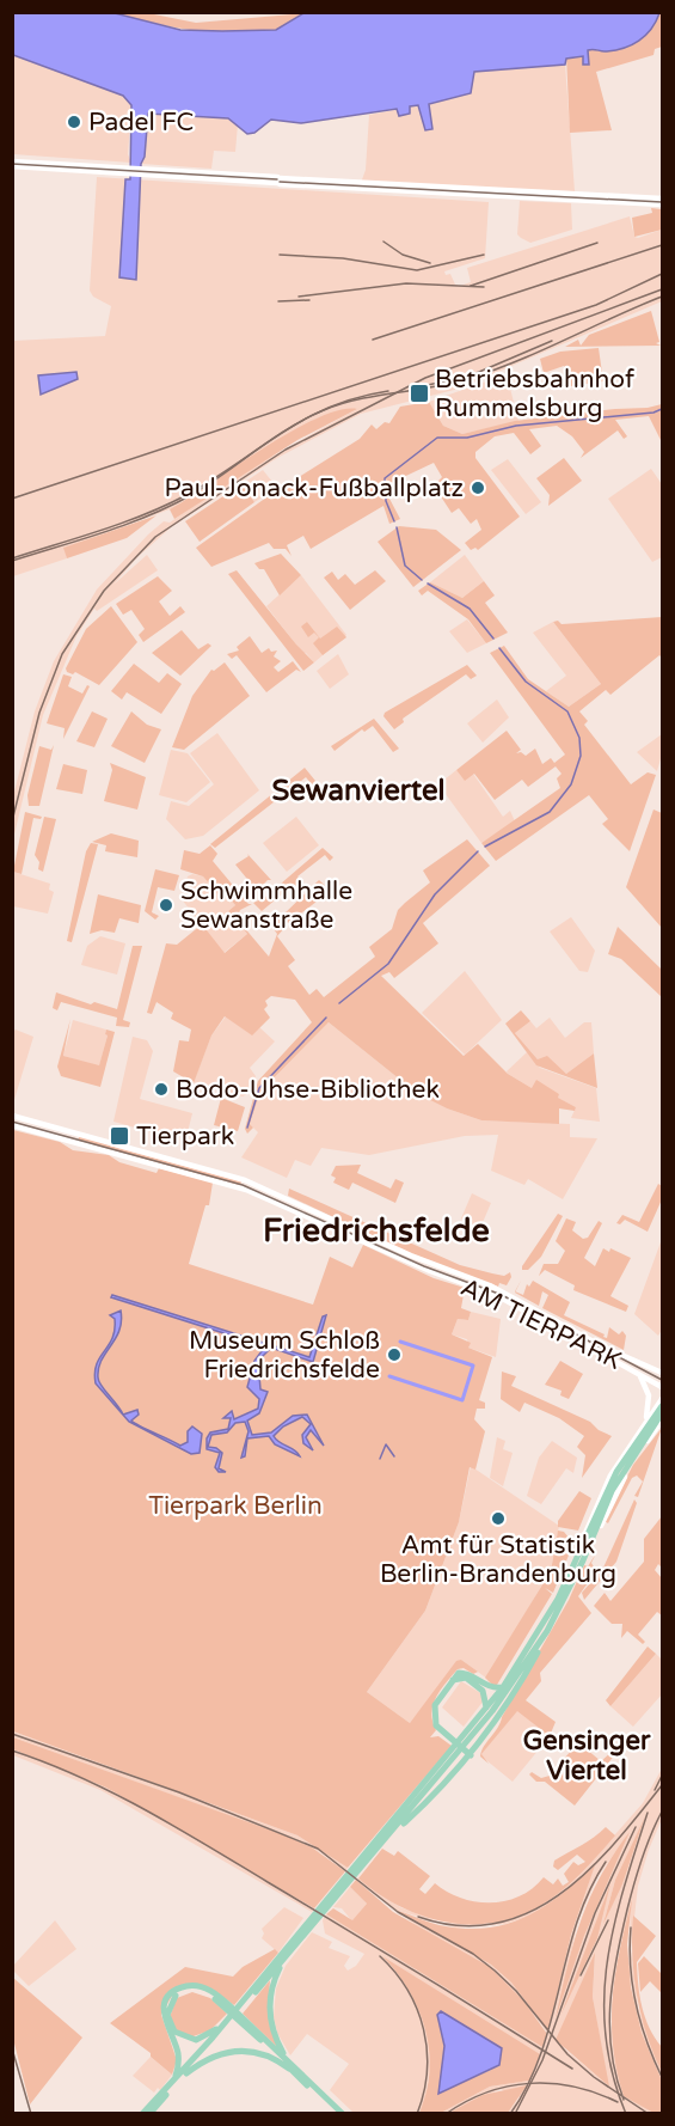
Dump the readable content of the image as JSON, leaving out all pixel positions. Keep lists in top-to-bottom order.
{
  "streets": {
    "main road": ["AM TIERPARK"]
  },
  "districts": ["Sewanviertel", "Friedrichsfelde", "Gensinger Viertel"],
  "parks": ["Tierpark Berlin"],
  "places": {
    "other": [
      "Padel FC",
      "Paul-Jonack-Fußballplatz",
      "Schwimmhalle Sewanstraße",
      "Bodo-Uhse-Bibliothek",
      "Museum Schloß Friedrichsfelde",
      "Amt für Statistik Berlin-Brandenburg"
    ],
    "transit": ["Betriebsbahnhof Rummelsburg", "Tierpark"]
  }
}
